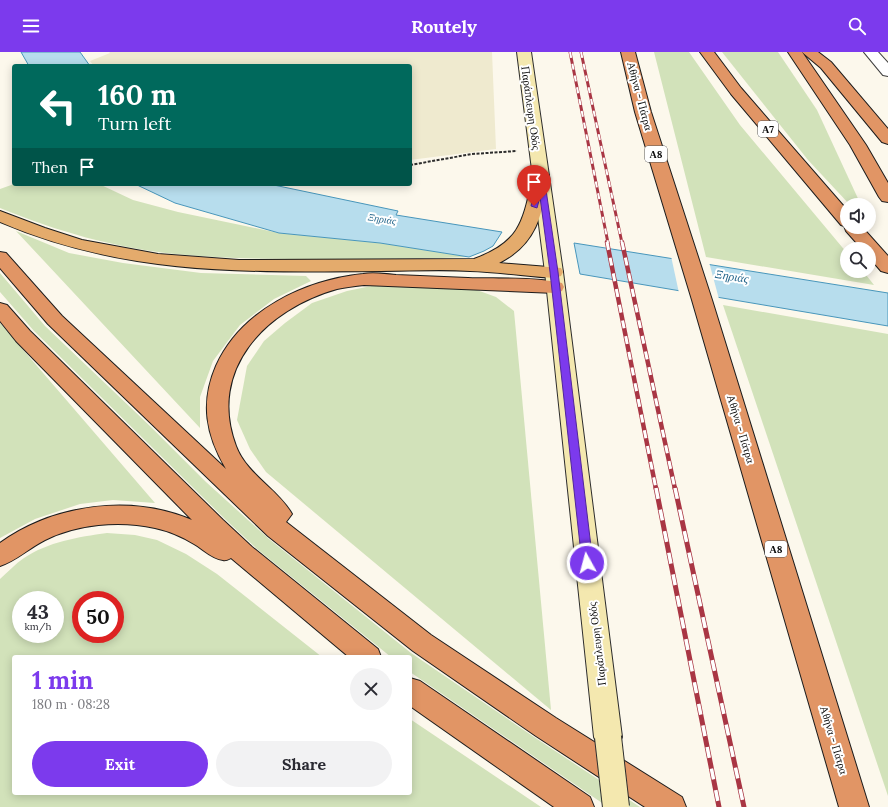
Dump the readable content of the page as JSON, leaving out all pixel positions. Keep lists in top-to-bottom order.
{
  "streets": {
    "highway": ["Αθήνα - Πάτρα", "Α7", "Α8"],
    "main road": ["Παράπλευρη Οδός"]
  },
  "water": ["Ξηριάς"],
  "page": {
    "header": "Routely",
    "turn": ["160 m", "Turn left"],
    "then": "Then",
    "speed": "43 km/h",
    "limit": "50",
    "heading": ["1 min", "180 m · 08:28"],
    "buttons": ["Exit", "Share"]
  }
}
